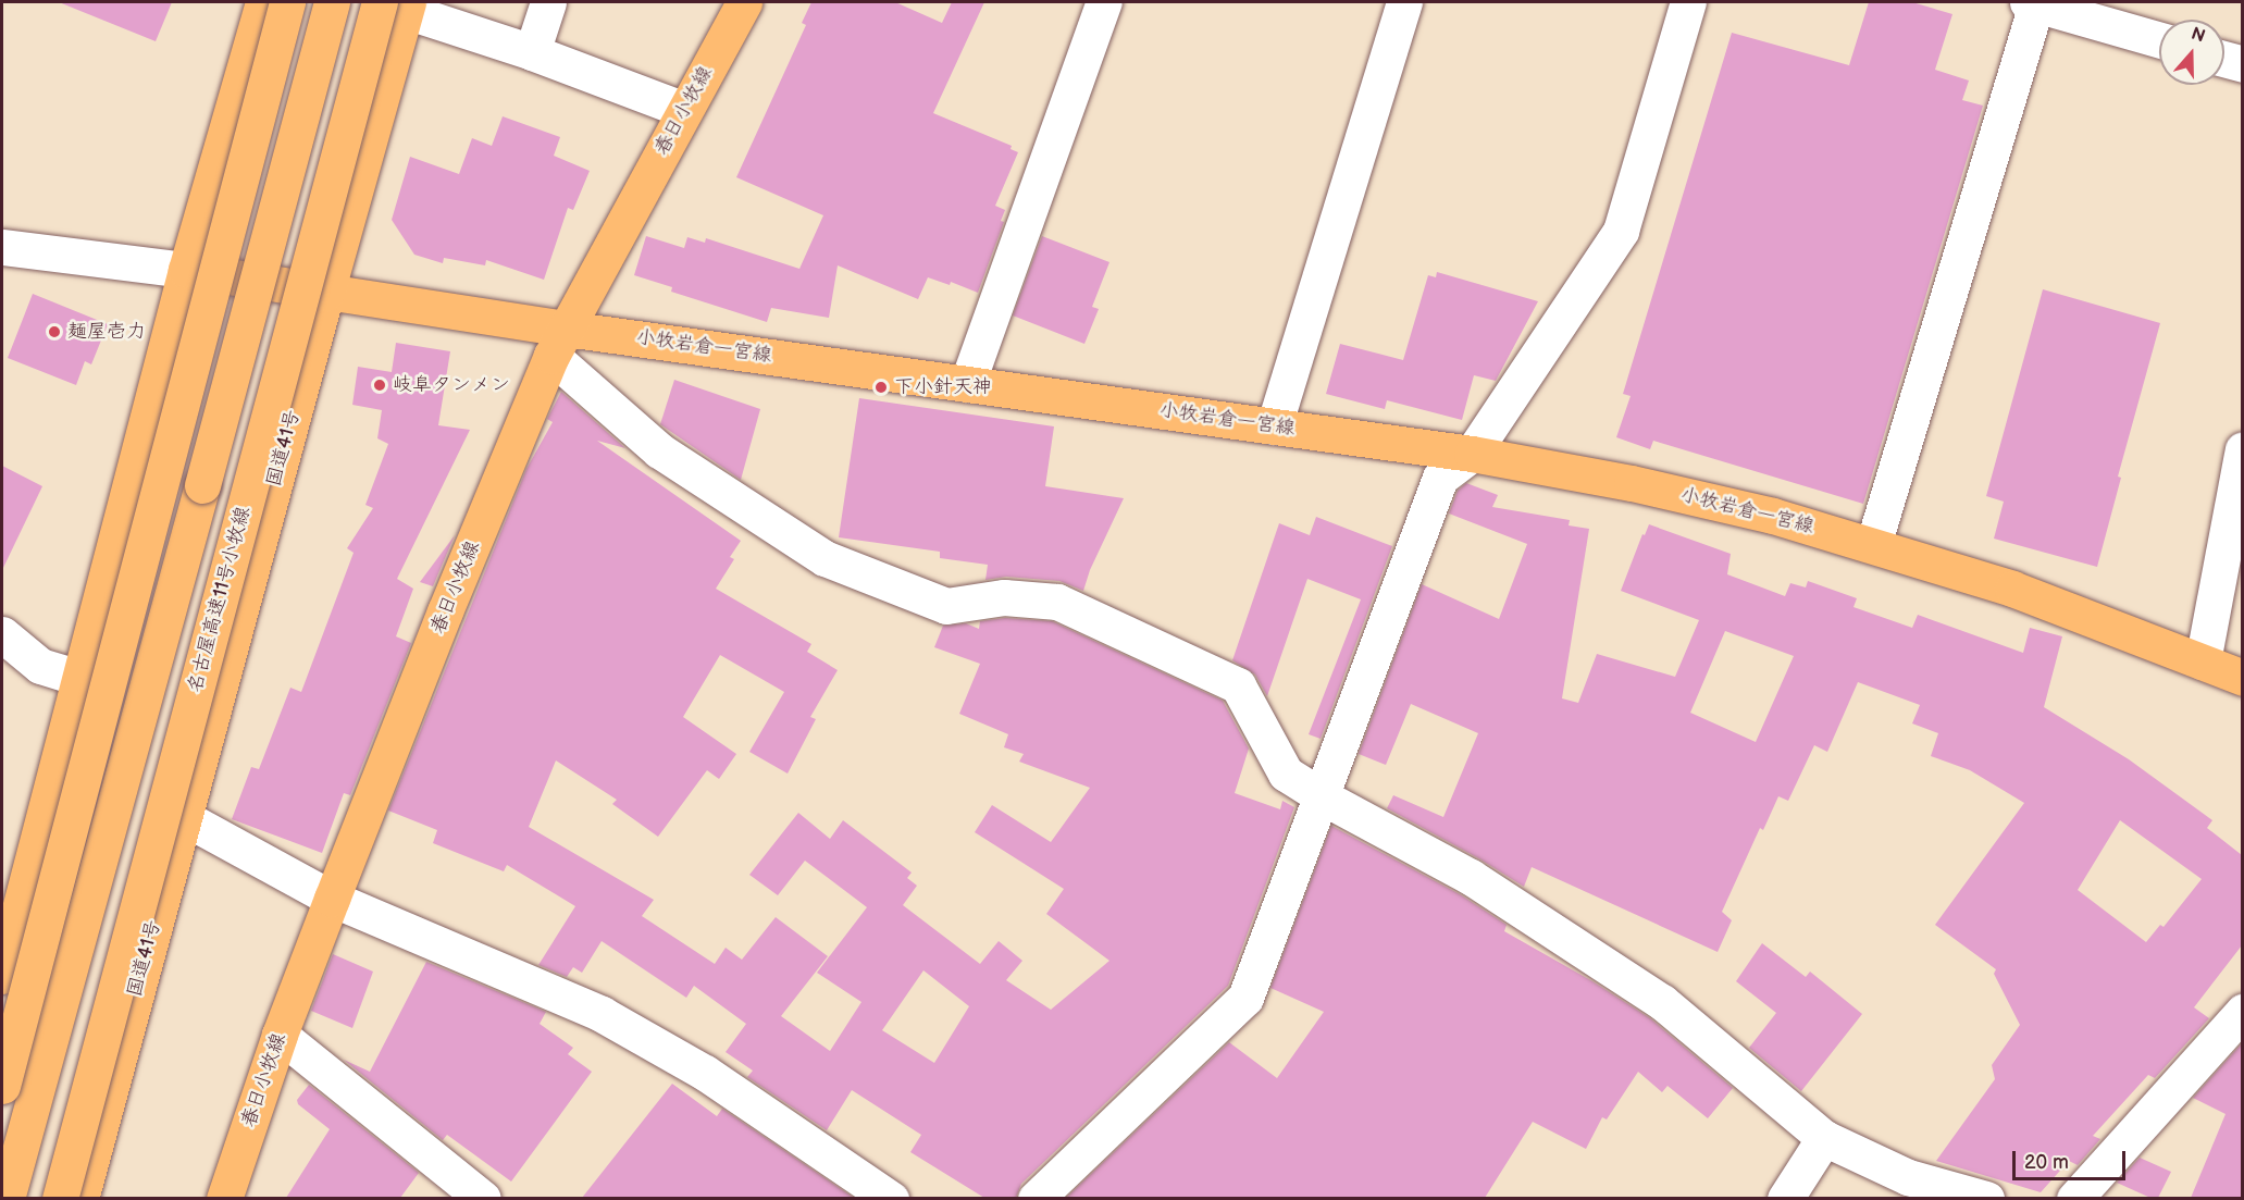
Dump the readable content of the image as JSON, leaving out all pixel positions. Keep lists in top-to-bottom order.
{
  "streets": {
    "main road": [
      "春日小牧線",
      "小牧岩倉一宮線",
      "国道41号",
      "名古屋高速11号小牧線"
    ]
  },
  "crossings": [
    ["春日小牧線", "小牧岩倉一宮線"],
    ["小牧岩倉一宮線", "国道41号"],
    ["国道41号", "名古屋高速11号小牧線"]
  ],
  "places": ["麺屋壱力", "岐阜タンメン", "下小針天神"],
  "scale_bar": "20 m",
  "north": "top"
}
